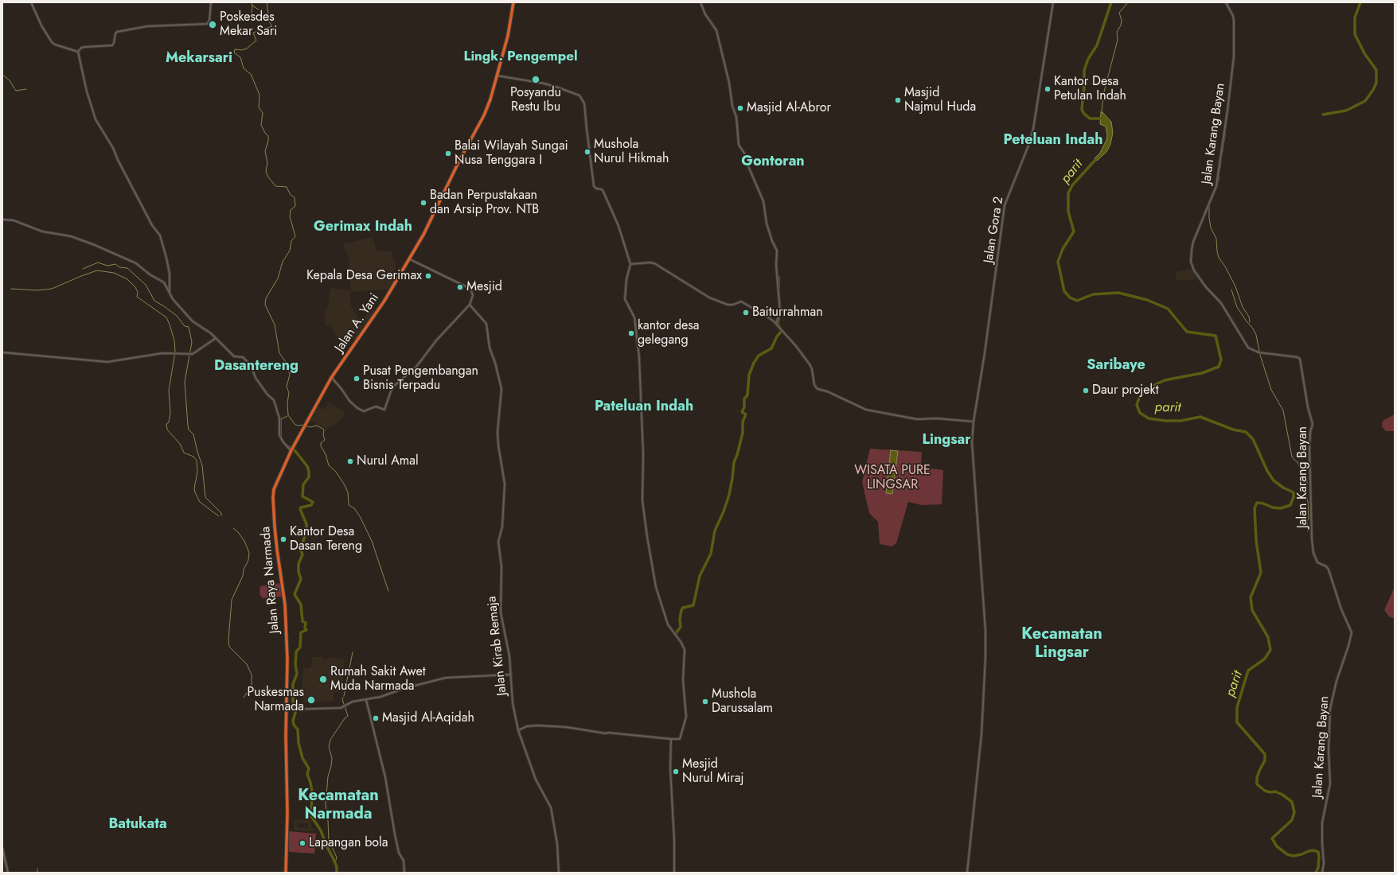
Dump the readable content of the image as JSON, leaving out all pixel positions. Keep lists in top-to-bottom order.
{
  "streets": {
    "highway": ["Jalan A. Yani", "Jalan Raya Narmada"],
    "street": ["Jalan Karang Bayan", "Jalan Gora 2", "Jalan Kirab Remaja"]
  },
  "crossings": [
    ["Jalan A. Yani", "Jalan Raya Narmada"]
  ],
  "districts": [
    "Lingk. Pengempel",
    "Mekarsari",
    "Peteluan Indah",
    "Gontoran",
    "Gerimax Indah",
    "Saribaye",
    "Dasantereng",
    "Pateluan Indah",
    "Lingsar",
    "Kecamatan Lingsar",
    "Kecamatan Narmada",
    "Batukata"
  ],
  "water": ["parit"],
  "parks": ["WISATA PURE LINGSAR"],
  "places": [
    "Poskesdes Mekar Sari",
    "Posyandu Restu Ibu",
    "Kantor Desa Petulan Indah",
    "Masjid Najmul Huda",
    "Masjid Al-Abror",
    "Mushola Nurul Hikmah",
    "Balai Wilayah Sungai Nusa Tenggara I",
    "Badan Perpustakaan dan Arsip Prov. NTB",
    "Kepala Desa Gerimax",
    "Mesjid",
    "Baiturrahman",
    "kantor desa gelegang",
    "Pusat Pengembangan Bisnis Terpadu",
    "Daur projekt",
    "Nurul Amal",
    "Kantor Desa Dasan Tereng",
    "Rumah Sakit Awet Muda Narmada",
    "Puskesmas Narmada",
    "Mushola Darussalam",
    "Masjid Al-Aqidah",
    "Mesjid Nurul Miraj",
    "Lapangan bola"
  ]
}
